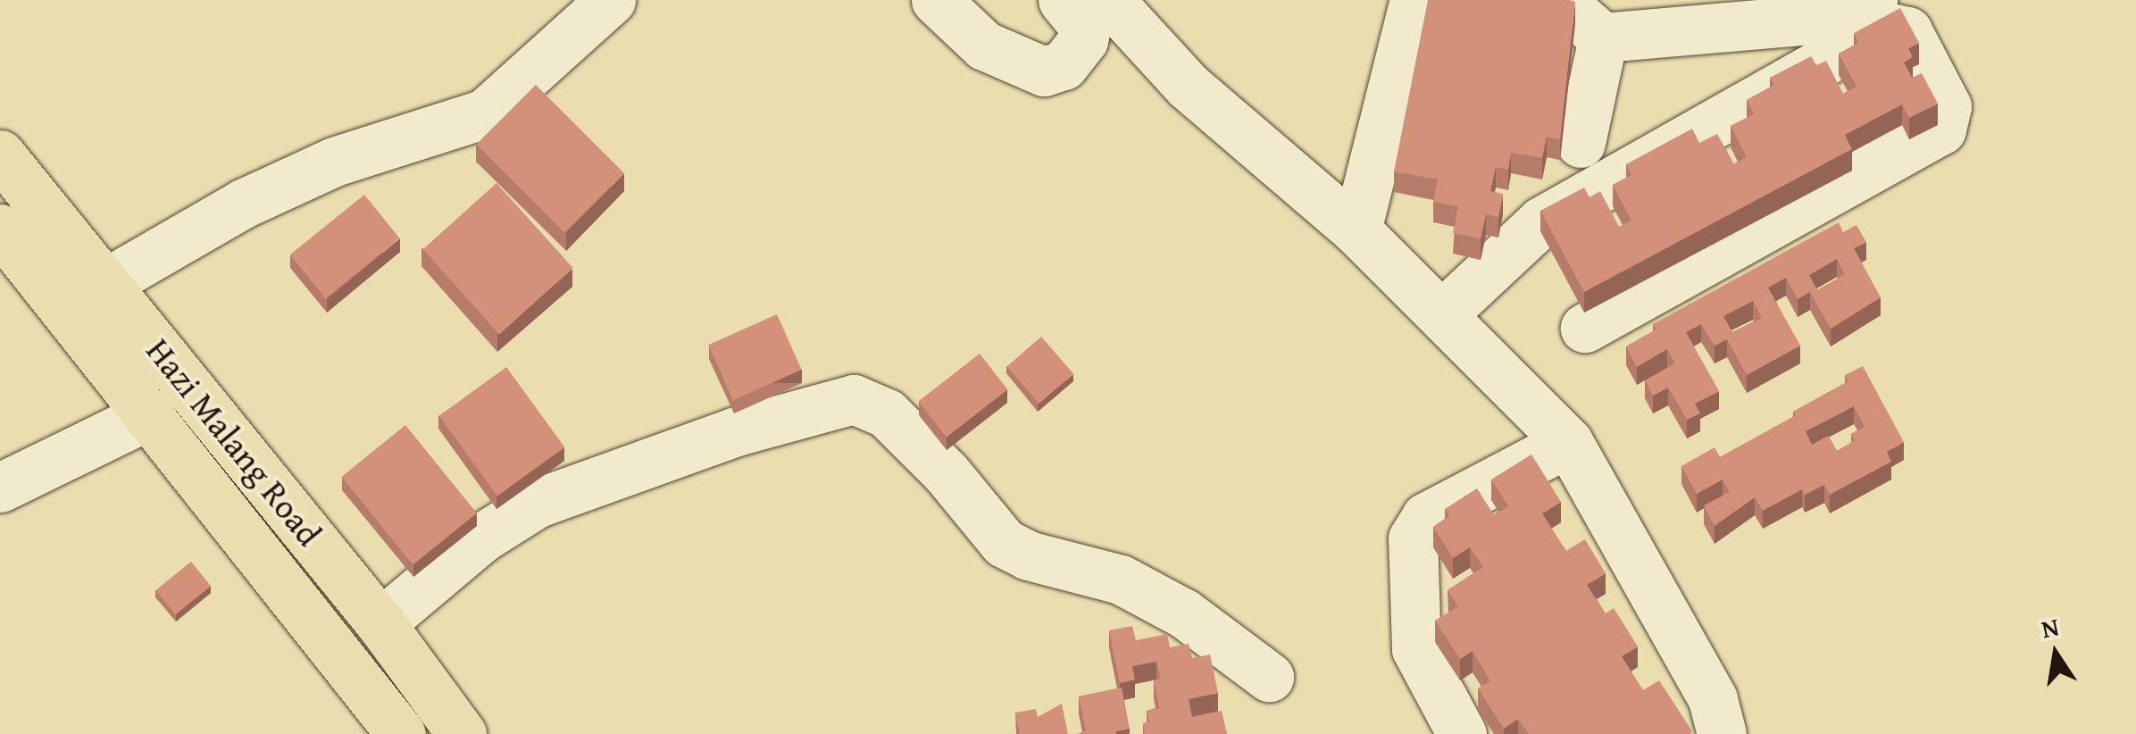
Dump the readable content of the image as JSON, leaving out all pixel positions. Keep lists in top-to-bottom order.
{
  "streets": {
    "main road": ["Hazi Malang Road"]
  },
  "north": "top"
}
